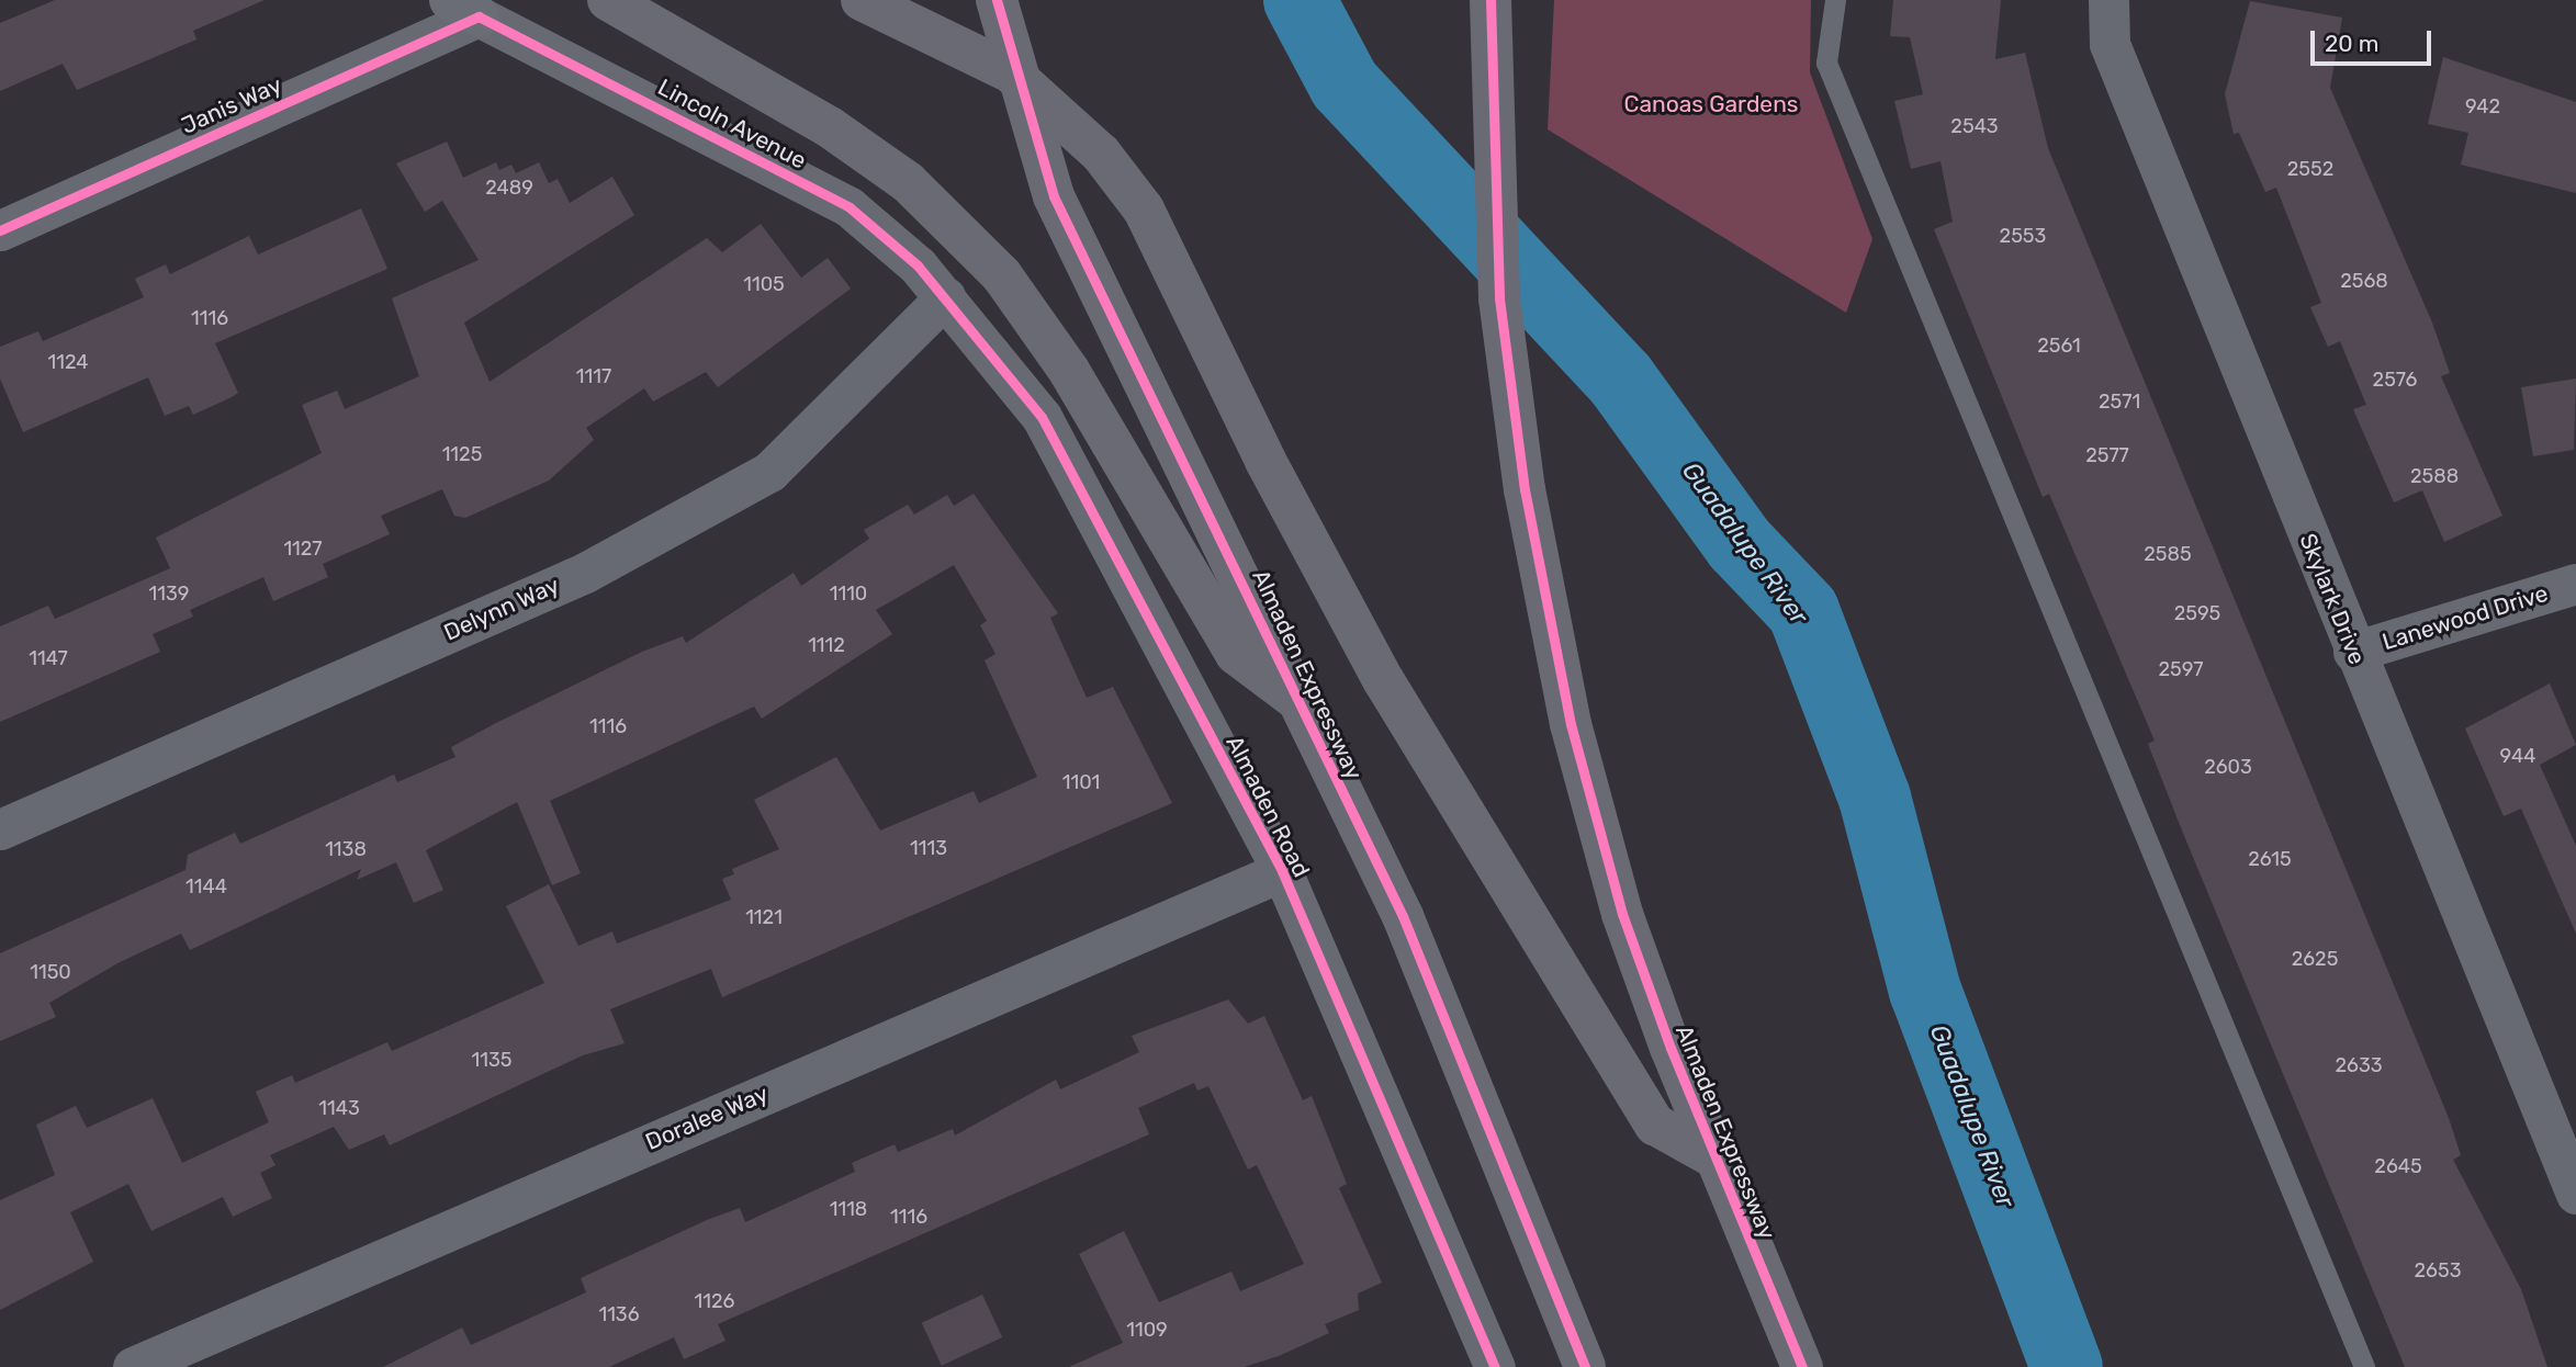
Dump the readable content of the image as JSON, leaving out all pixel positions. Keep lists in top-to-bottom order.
{
  "streets": {
    "main road": ["Almaden Expressway"],
    "street": [
      "Janis Way",
      "Lincoln Avenue",
      "Skylark Drive",
      "Delynn Way",
      "Lanewood Drive",
      "Almaden Road",
      "Doralee Way"
    ]
  },
  "crossings": [
    ["Janis Way", "Lincoln Avenue"],
    ["Lincoln Avenue", "Delynn Way"],
    ["Lincoln Avenue", "Almaden Road"],
    ["Skylark Drive", "Lanewood Drive"],
    ["Delynn Way", "Almaden Road"],
    ["Almaden Road", "Doralee Way"]
  ],
  "water": ["Guadalupe River"],
  "parks": ["Canoas Gardens"],
  "house_numbers": [
    "942",
    "2543",
    "2552",
    "2489",
    "2553",
    "2568",
    "1105",
    "1116",
    "2561",
    "1124",
    "1117",
    "2576",
    "2571",
    "1125",
    "2577",
    "2588",
    "1127",
    "2585",
    "1139",
    "1110",
    "2595",
    "1112",
    "1147",
    "2597",
    "1116",
    "944",
    "2603",
    "1101",
    "1113",
    "1138",
    "2615",
    "1144",
    "1121",
    "2625",
    "1150",
    "1135",
    "2633",
    "1143",
    "2645",
    "1118",
    "1116",
    "2653",
    "1126",
    "1136",
    "1109"
  ],
  "scale_bar": "20 m"
}
